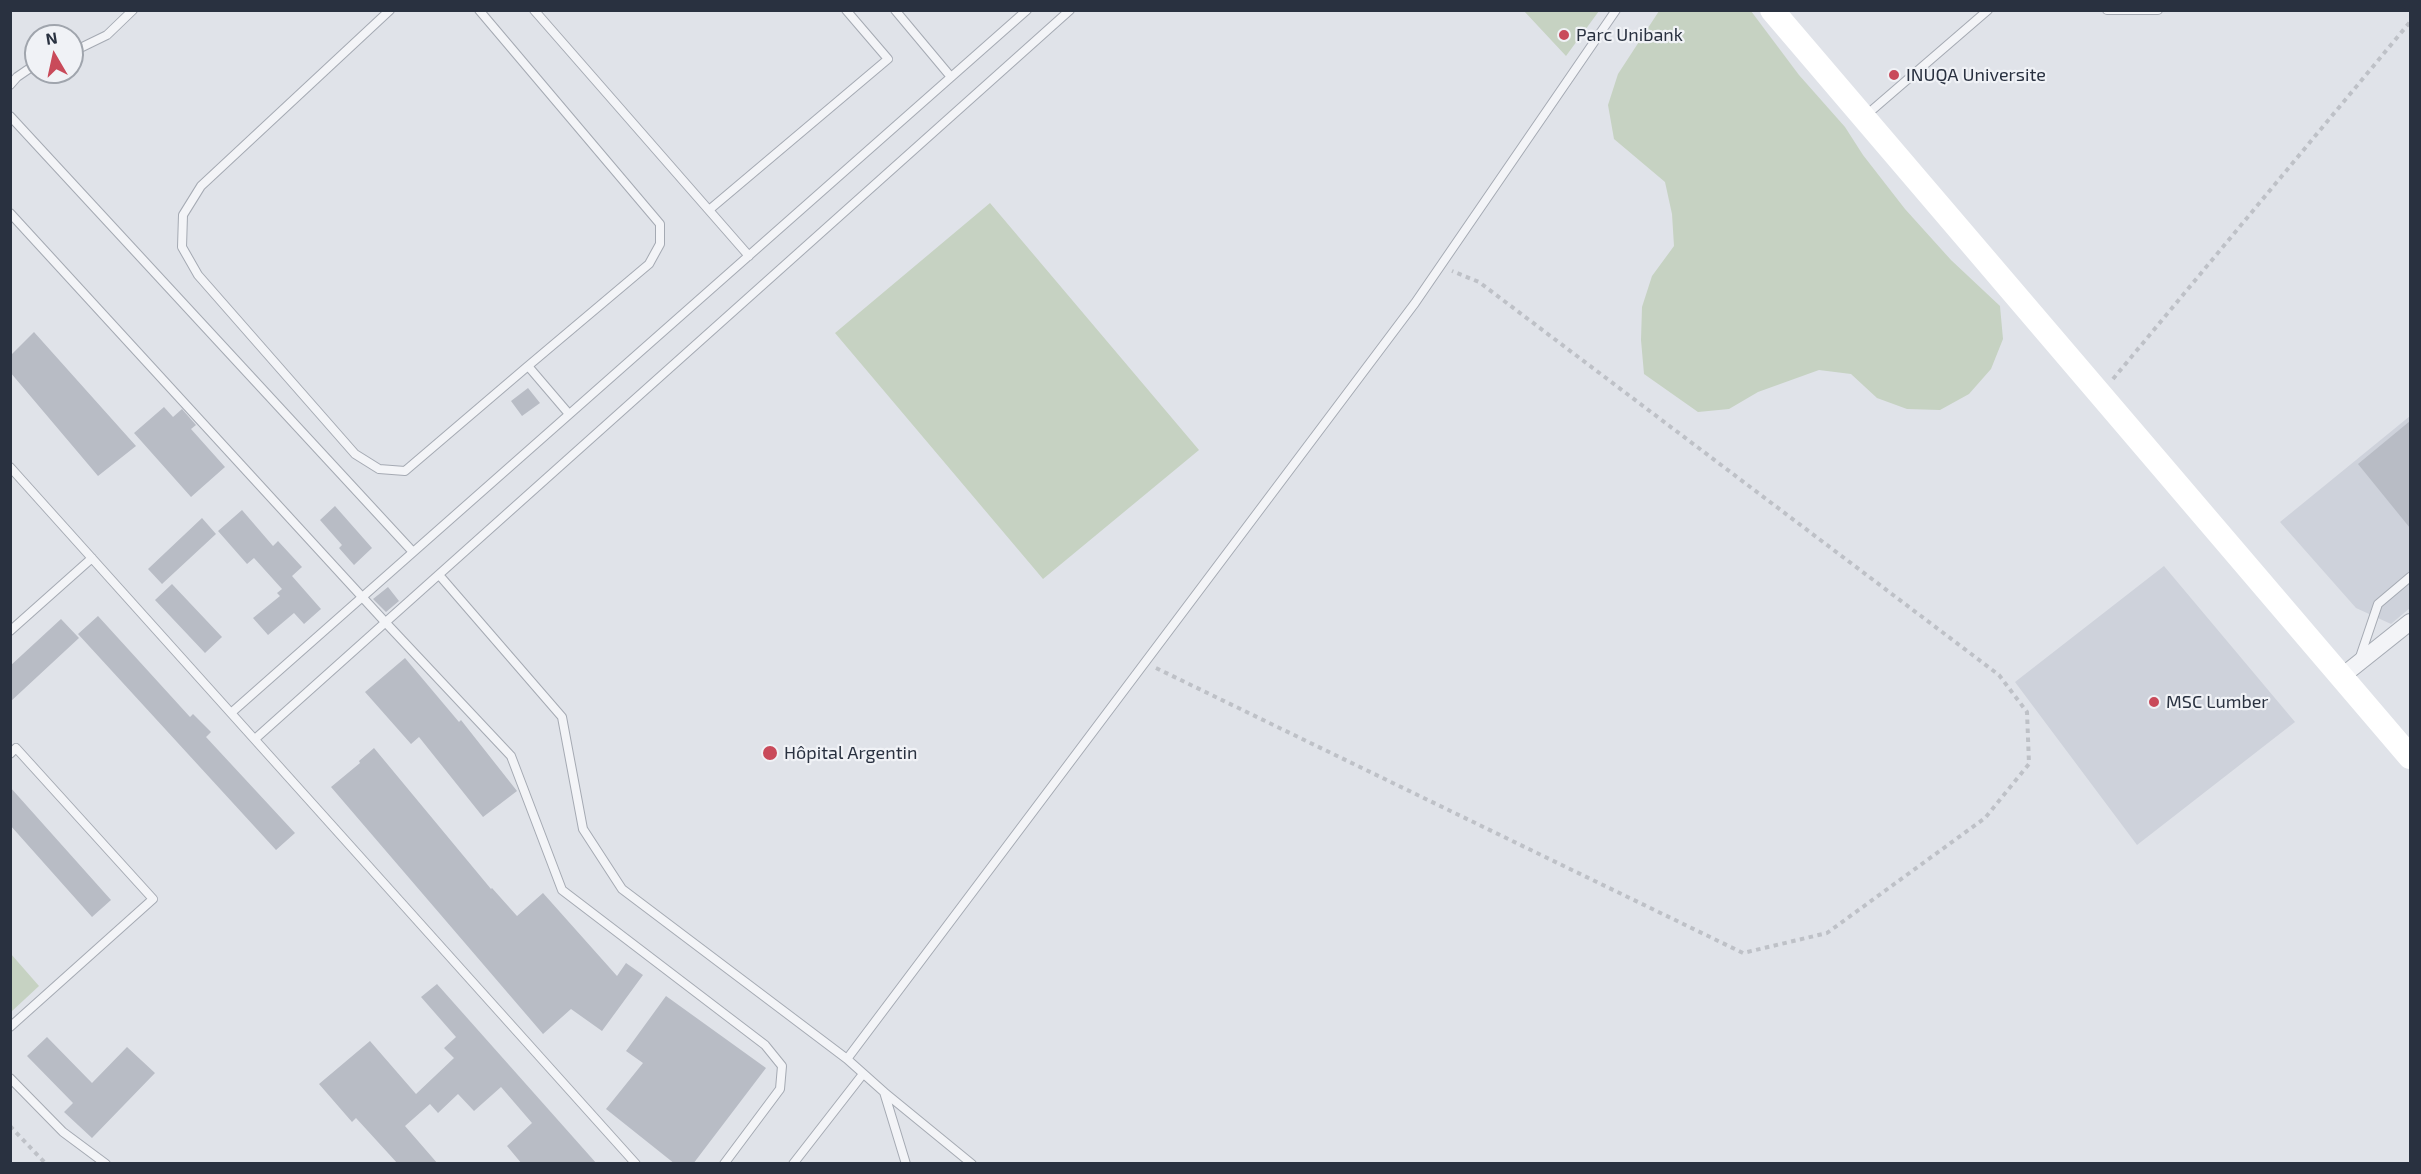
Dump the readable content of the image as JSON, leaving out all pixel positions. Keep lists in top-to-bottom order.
{
  "places": [
    "Parc Unibank",
    "INUQA Universite",
    "MSC Lumber",
    "Hôpital Argentin"
  ],
  "north": "top"
}
